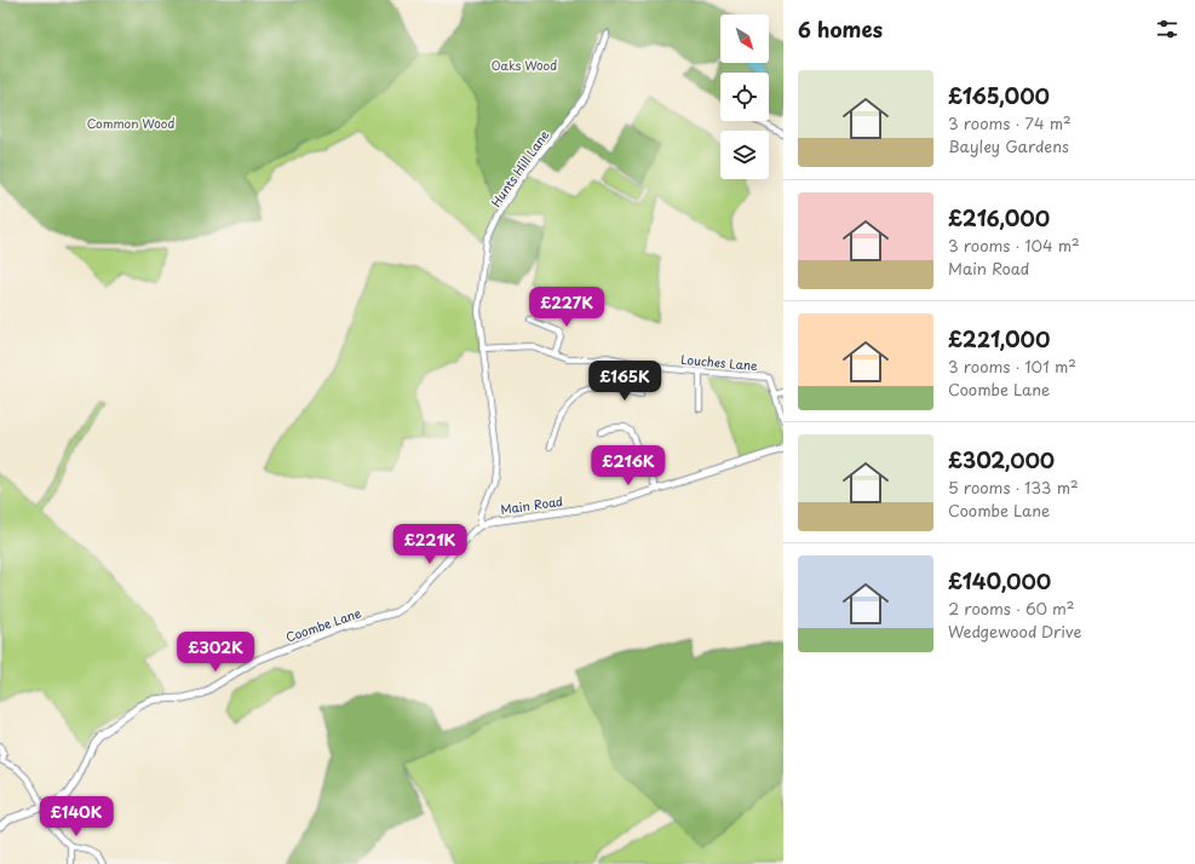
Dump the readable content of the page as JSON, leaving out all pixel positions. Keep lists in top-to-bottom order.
{
  "streets": {
    "street": [
      "Hunts Hill Lane",
      "Louches Lane",
      "Main Road",
      "Coombe Lane"
    ]
  },
  "crossings": [
    ["Hunts Hill Lane", "Louches Lane"],
    ["Hunts Hill Lane", "Main Road"],
    ["Hunts Hill Lane", "Coombe Lane"],
    ["Main Road", "Coombe Lane"]
  ],
  "parks": ["Oaks Wood", "Common Wood"],
  "north": "bottom right",
  "page": {
    "heading": "6 homes",
    "list": [
      {
        "name": "£165,000",
        "note": "3 rooms · 74 m² · Bayley Gardens"
      },
      {
        "name": "£216,000",
        "note": "3 rooms · 104 m² · Main Road"
      },
      {
        "name": "£221,000",
        "note": "3 rooms · 101 m² · Coombe Lane"
      },
      {
        "name": "£302,000",
        "note": "5 rooms · 133 m² · Coombe Lane"
      },
      {
        "name": "£140,000",
        "note": "2 rooms · 60 m² · Wedgewood Drive"
      }
    ],
    "price": [
      "£227K",
      "£165K",
      "£216K",
      "£221K",
      "£302K",
      "£140K"
    ]
  }
}
